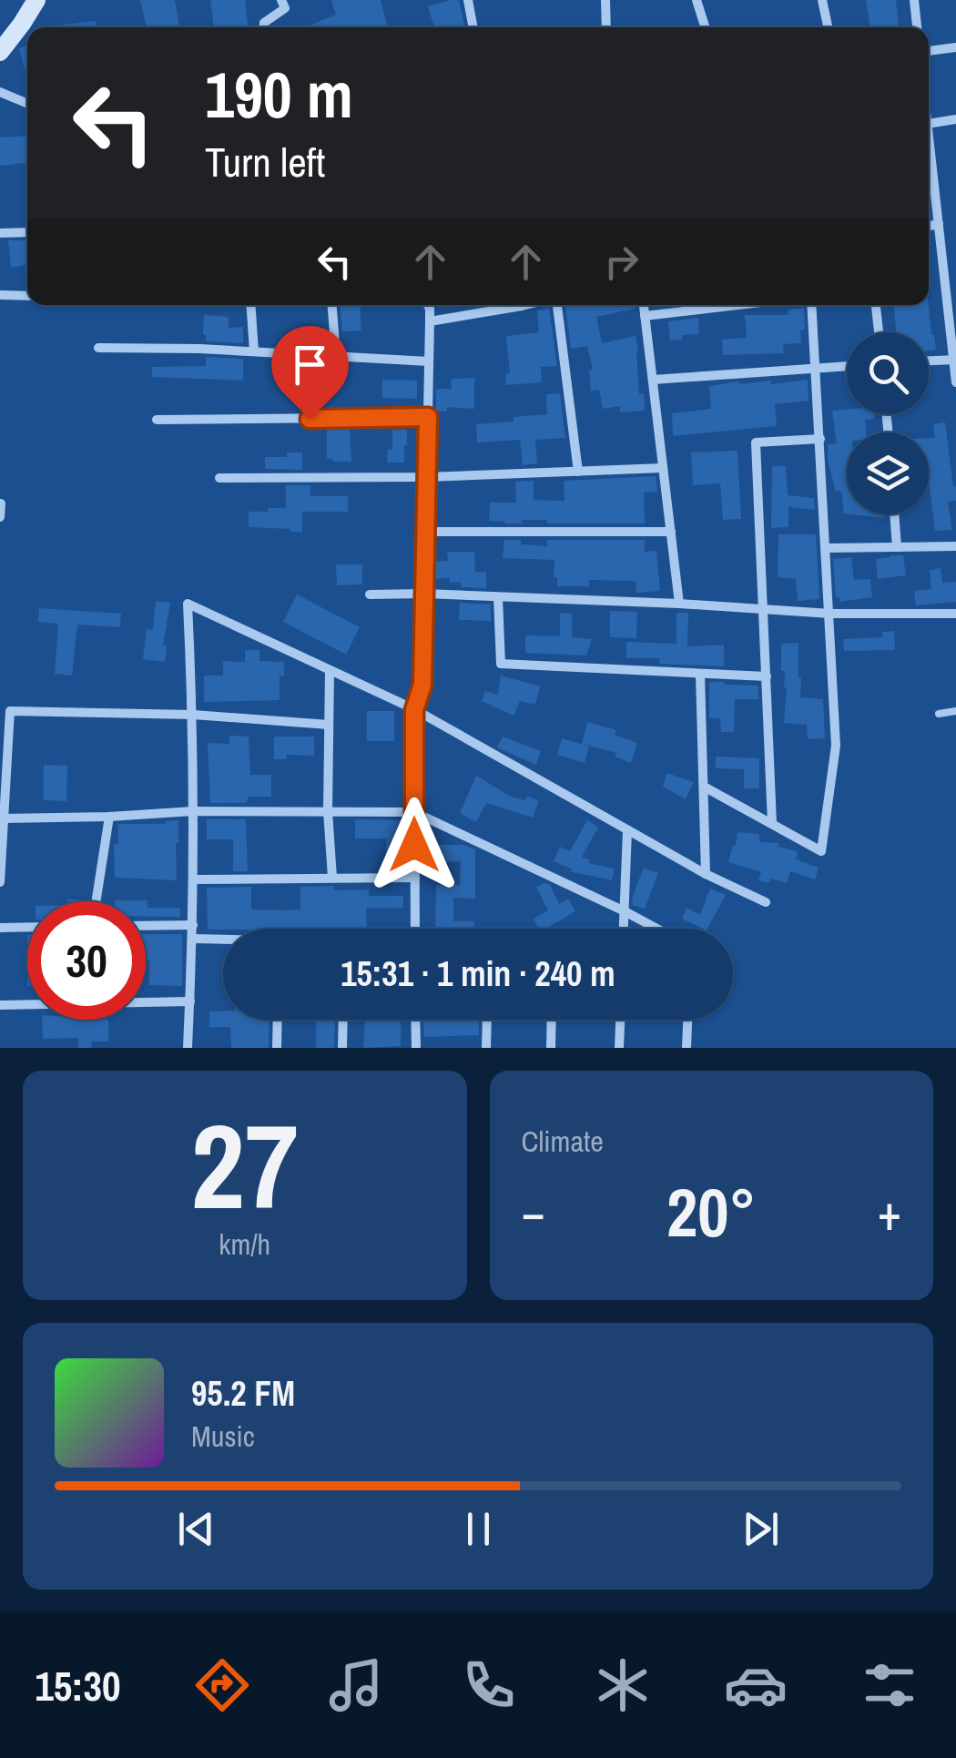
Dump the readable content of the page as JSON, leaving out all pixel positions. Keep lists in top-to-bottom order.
{
  "page": {
    "turn": ["190 m", "Turn left"],
    "limit": "30",
    "trip": "15:31 · 1 min · 240 m",
    "tile": [
      ["27", "km/h"],
      "Climate"
    ],
    "heat": ["−", "20°", "+"],
    "song": ["95.2 FM", "Music"],
    "tabs": "15:30"
  }
}
